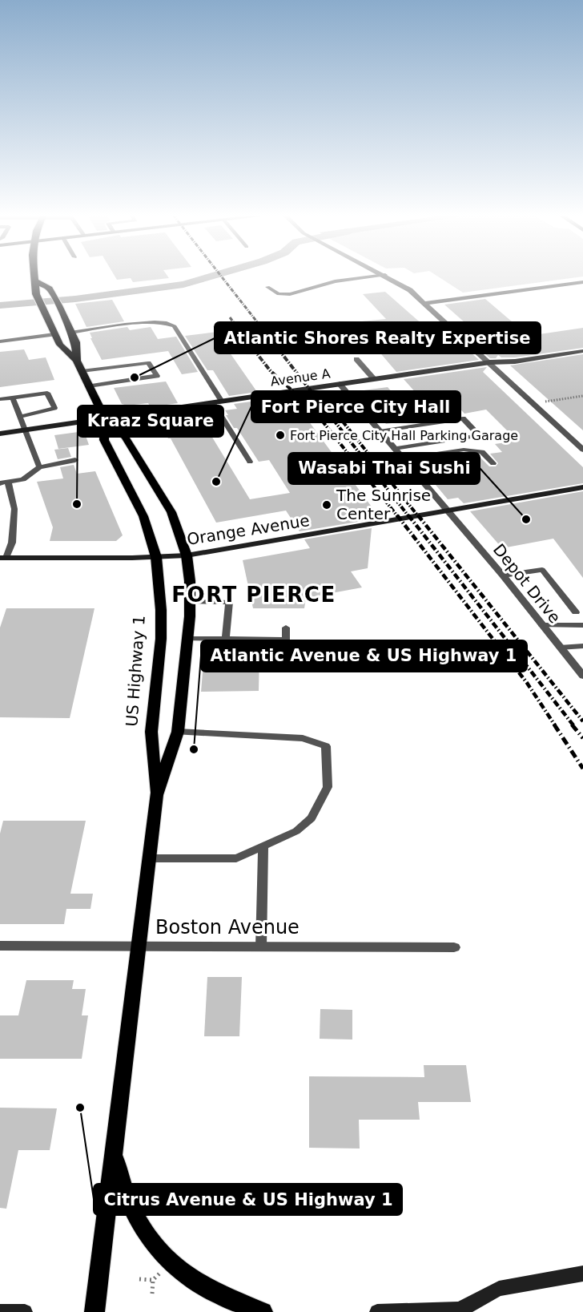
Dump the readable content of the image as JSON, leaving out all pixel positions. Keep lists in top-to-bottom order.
{
  "streets": {
    "main road": ["US Highway 1"],
    "street": [
      "Avenue A",
      "Orange Avenue",
      "Depot Drive",
      "Boston Avenue"
    ]
  },
  "crossings": [
    ["Avenue A", "Depot Drive"],
    ["Avenue A", "US Highway 1"],
    ["Orange Avenue", "Depot Drive"],
    ["Orange Avenue", "US Highway 1"],
    ["US Highway 1", "Boston Avenue"]
  ],
  "districts": ["FORT PIERCE"],
  "places": [
    "Atlantic Shores Realty Expertise",
    "Fort Pierce City Hall Parking Garage",
    "Fort Pierce City Hall",
    "Kraaz Square",
    "The Sunrise Center",
    "Wasabi Thai Sushi",
    "Atlantic Avenue & US Highway 1",
    "Citrus Avenue & US Highway 1"
  ]
}
